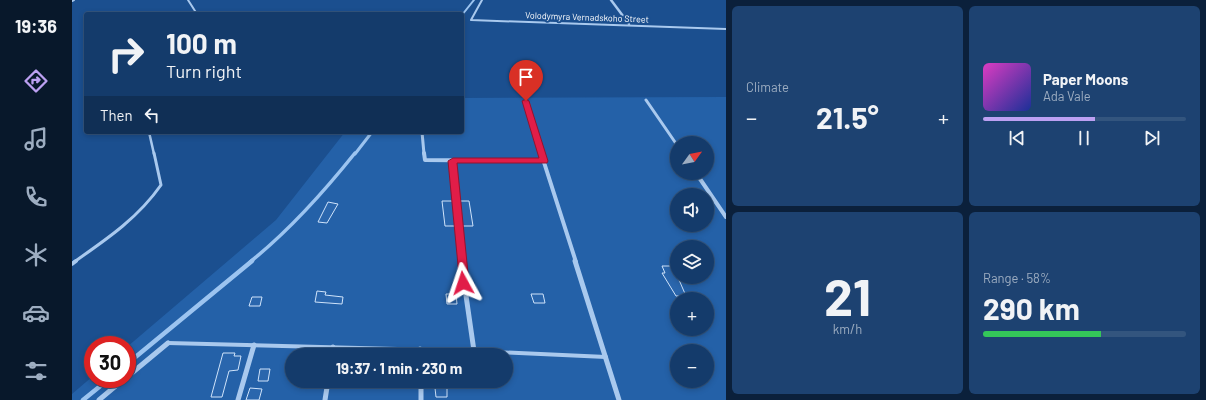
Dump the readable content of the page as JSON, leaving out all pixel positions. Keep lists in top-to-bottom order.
{
  "streets": {
    "lane": ["Volodymyra Vernadskoho Street"]
  },
  "north": "top right",
  "page": {
    "tabs": "19:36",
    "tile": [
      "Climate",
      ["21", "km/h"],
      ["Range · 58%", "290 km"]
    ],
    "turn": ["100 m", "Turn right"],
    "song": ["Paper Moons", "Ada Vale"],
    "then": "Then",
    "heat": ["−", "21.5°", "+"],
    "map_buttons": ["+", "−"],
    "limit": "30",
    "trip": "19:37 · 1 min · 230 m"
  }
}
